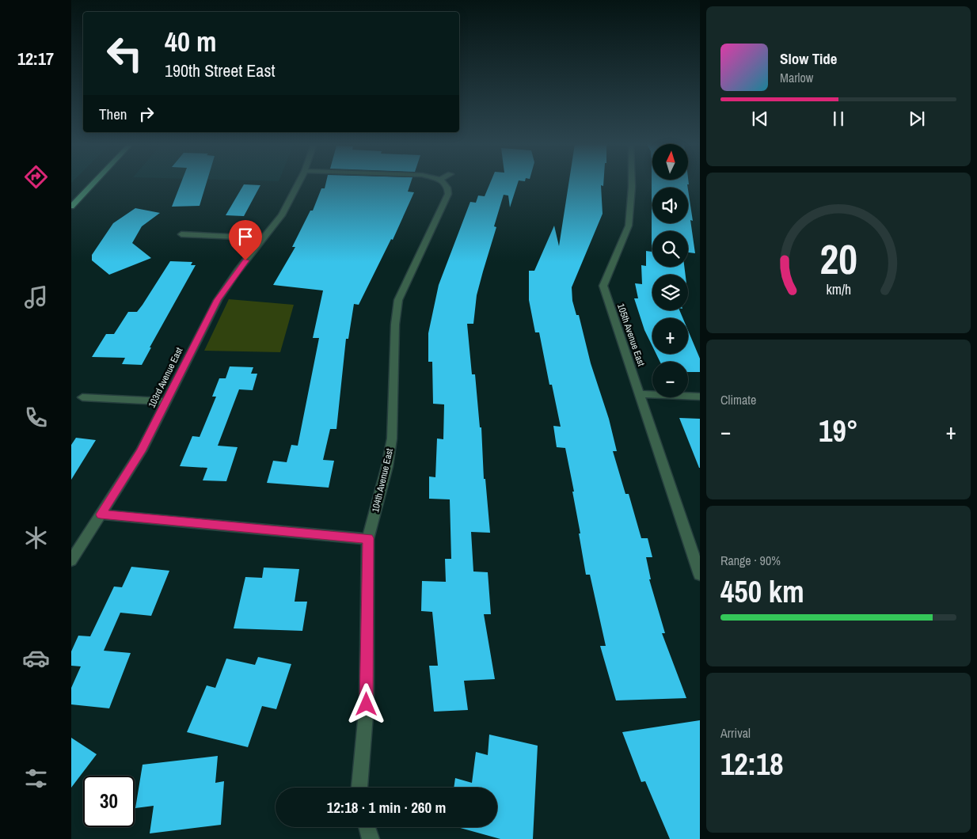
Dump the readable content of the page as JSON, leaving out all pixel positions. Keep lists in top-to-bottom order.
{
  "streets": {
    "street": ["105th Avenue East", "103rd Avenue East", "104th Avenue East"]
  },
  "north": "top",
  "page": {
    "tabs": "12:17",
    "turn": ["40 m", "190th Street East"],
    "song": ["Slow Tide", "Marlow"],
    "then": "Then",
    "map_buttons": ["+", "−"],
    "tile": [
      "Climate",
      ["Range · 90%", "450 km"],
      ["Arrival", "12:18"]
    ],
    "heat": ["−", "19°", "+"],
    "limit": "30",
    "trip": "12:18 · 1 min · 260 m",
    "gauge": ["20", "km/h"]
  }
}
